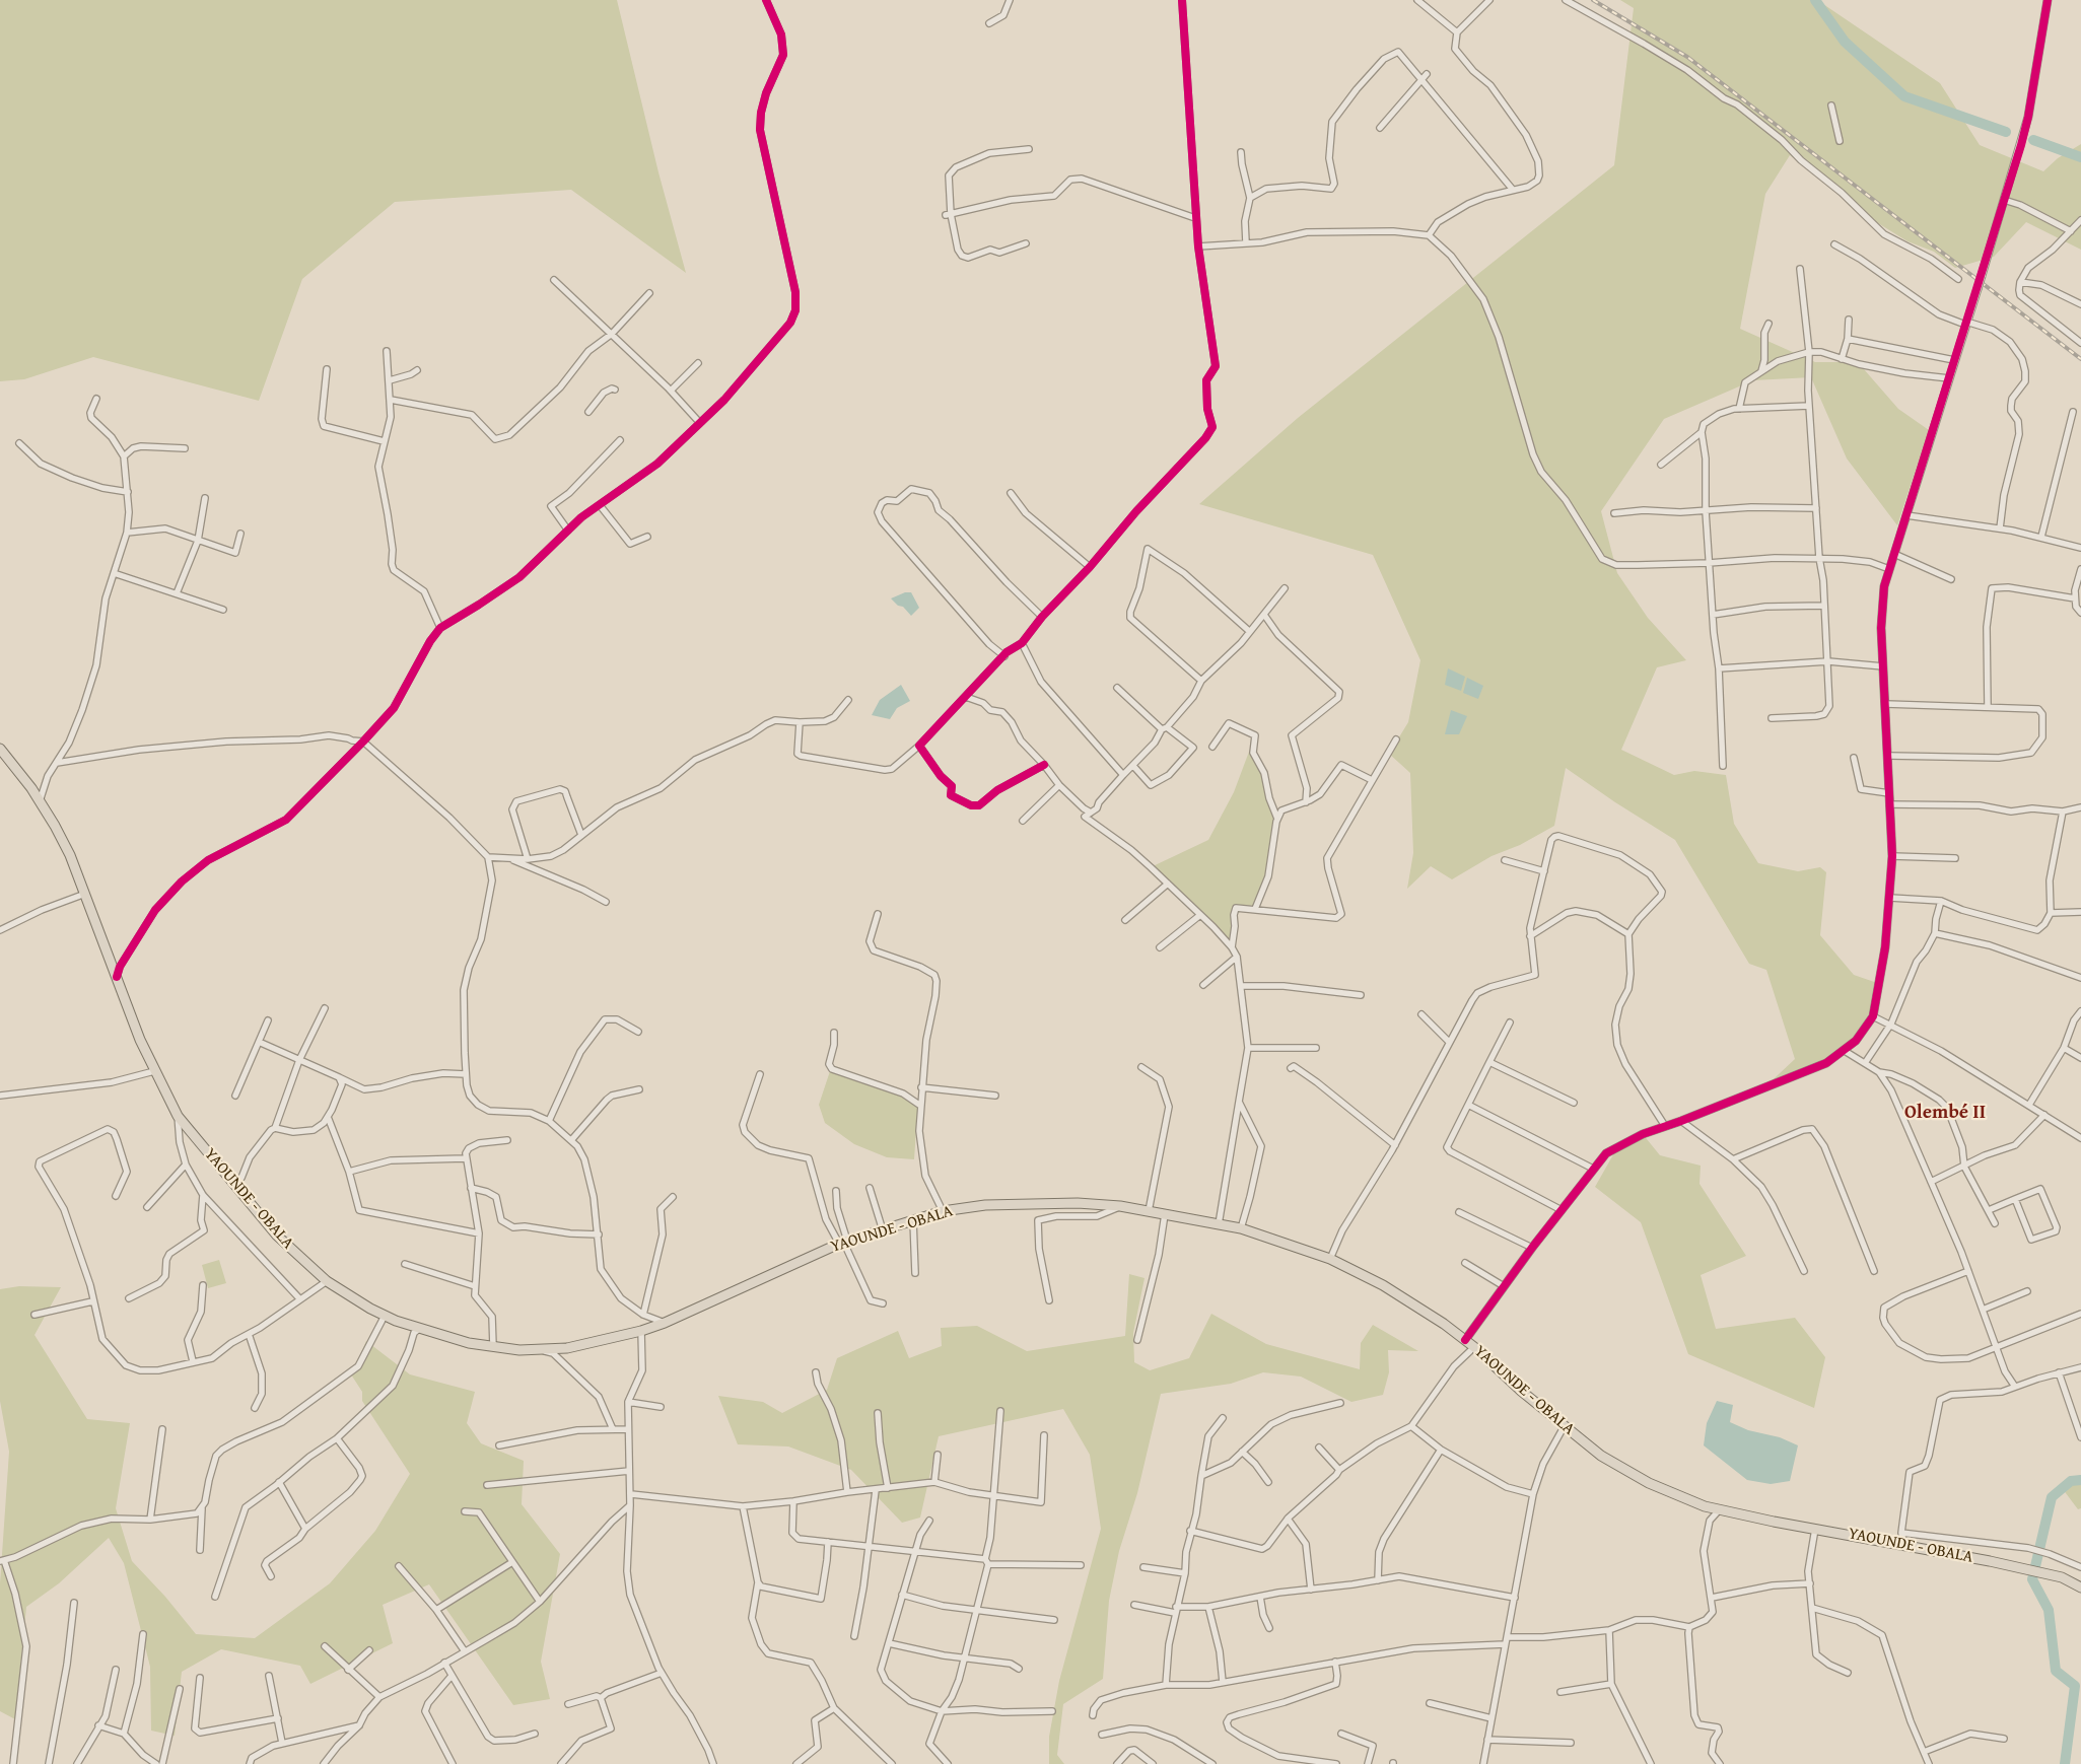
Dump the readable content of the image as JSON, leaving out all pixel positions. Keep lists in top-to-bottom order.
{
  "streets": {
    "highway": ["YAOUNDE - OBALA"]
  },
  "districts": ["Olembé II"]
}
